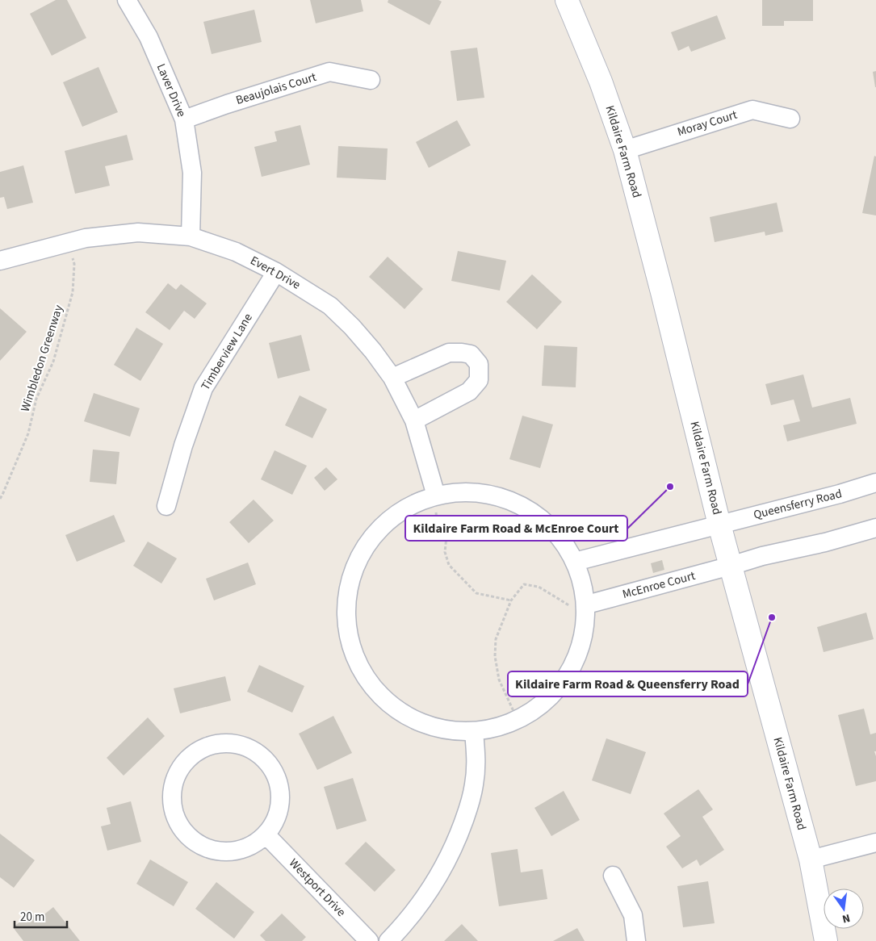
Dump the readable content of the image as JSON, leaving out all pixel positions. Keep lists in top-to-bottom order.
{
  "streets": {
    "main road": ["Kildaire Farm Road"],
    "street": [
      "Beaujolais Court",
      "Laver Drive",
      "Moray Court",
      "Evert Drive",
      "Timberview Lane",
      "Queensferry Road",
      "McEnroe Court",
      "Westport Drive"
    ],
    "path": ["Wimbledon Greenway"]
  },
  "crossings": [
    ["Beaujolais Court", "Laver Drive"],
    ["Laver Drive", "Evert Drive"],
    ["Moray Court", "Kildaire Farm Road"],
    ["Kildaire Farm Road", "Queensferry Road"],
    ["Kildaire Farm Road", "McEnroe Court"],
    ["Evert Drive", "Timberview Lane"],
    ["Evert Drive", "Wimbledon Greenway"]
  ],
  "places": ["Kildaire Farm Road & McEnroe Court", "Kildaire Farm Road & Queensferry Road"],
  "scale_bar": "20 m",
  "north": "bottom"
}
